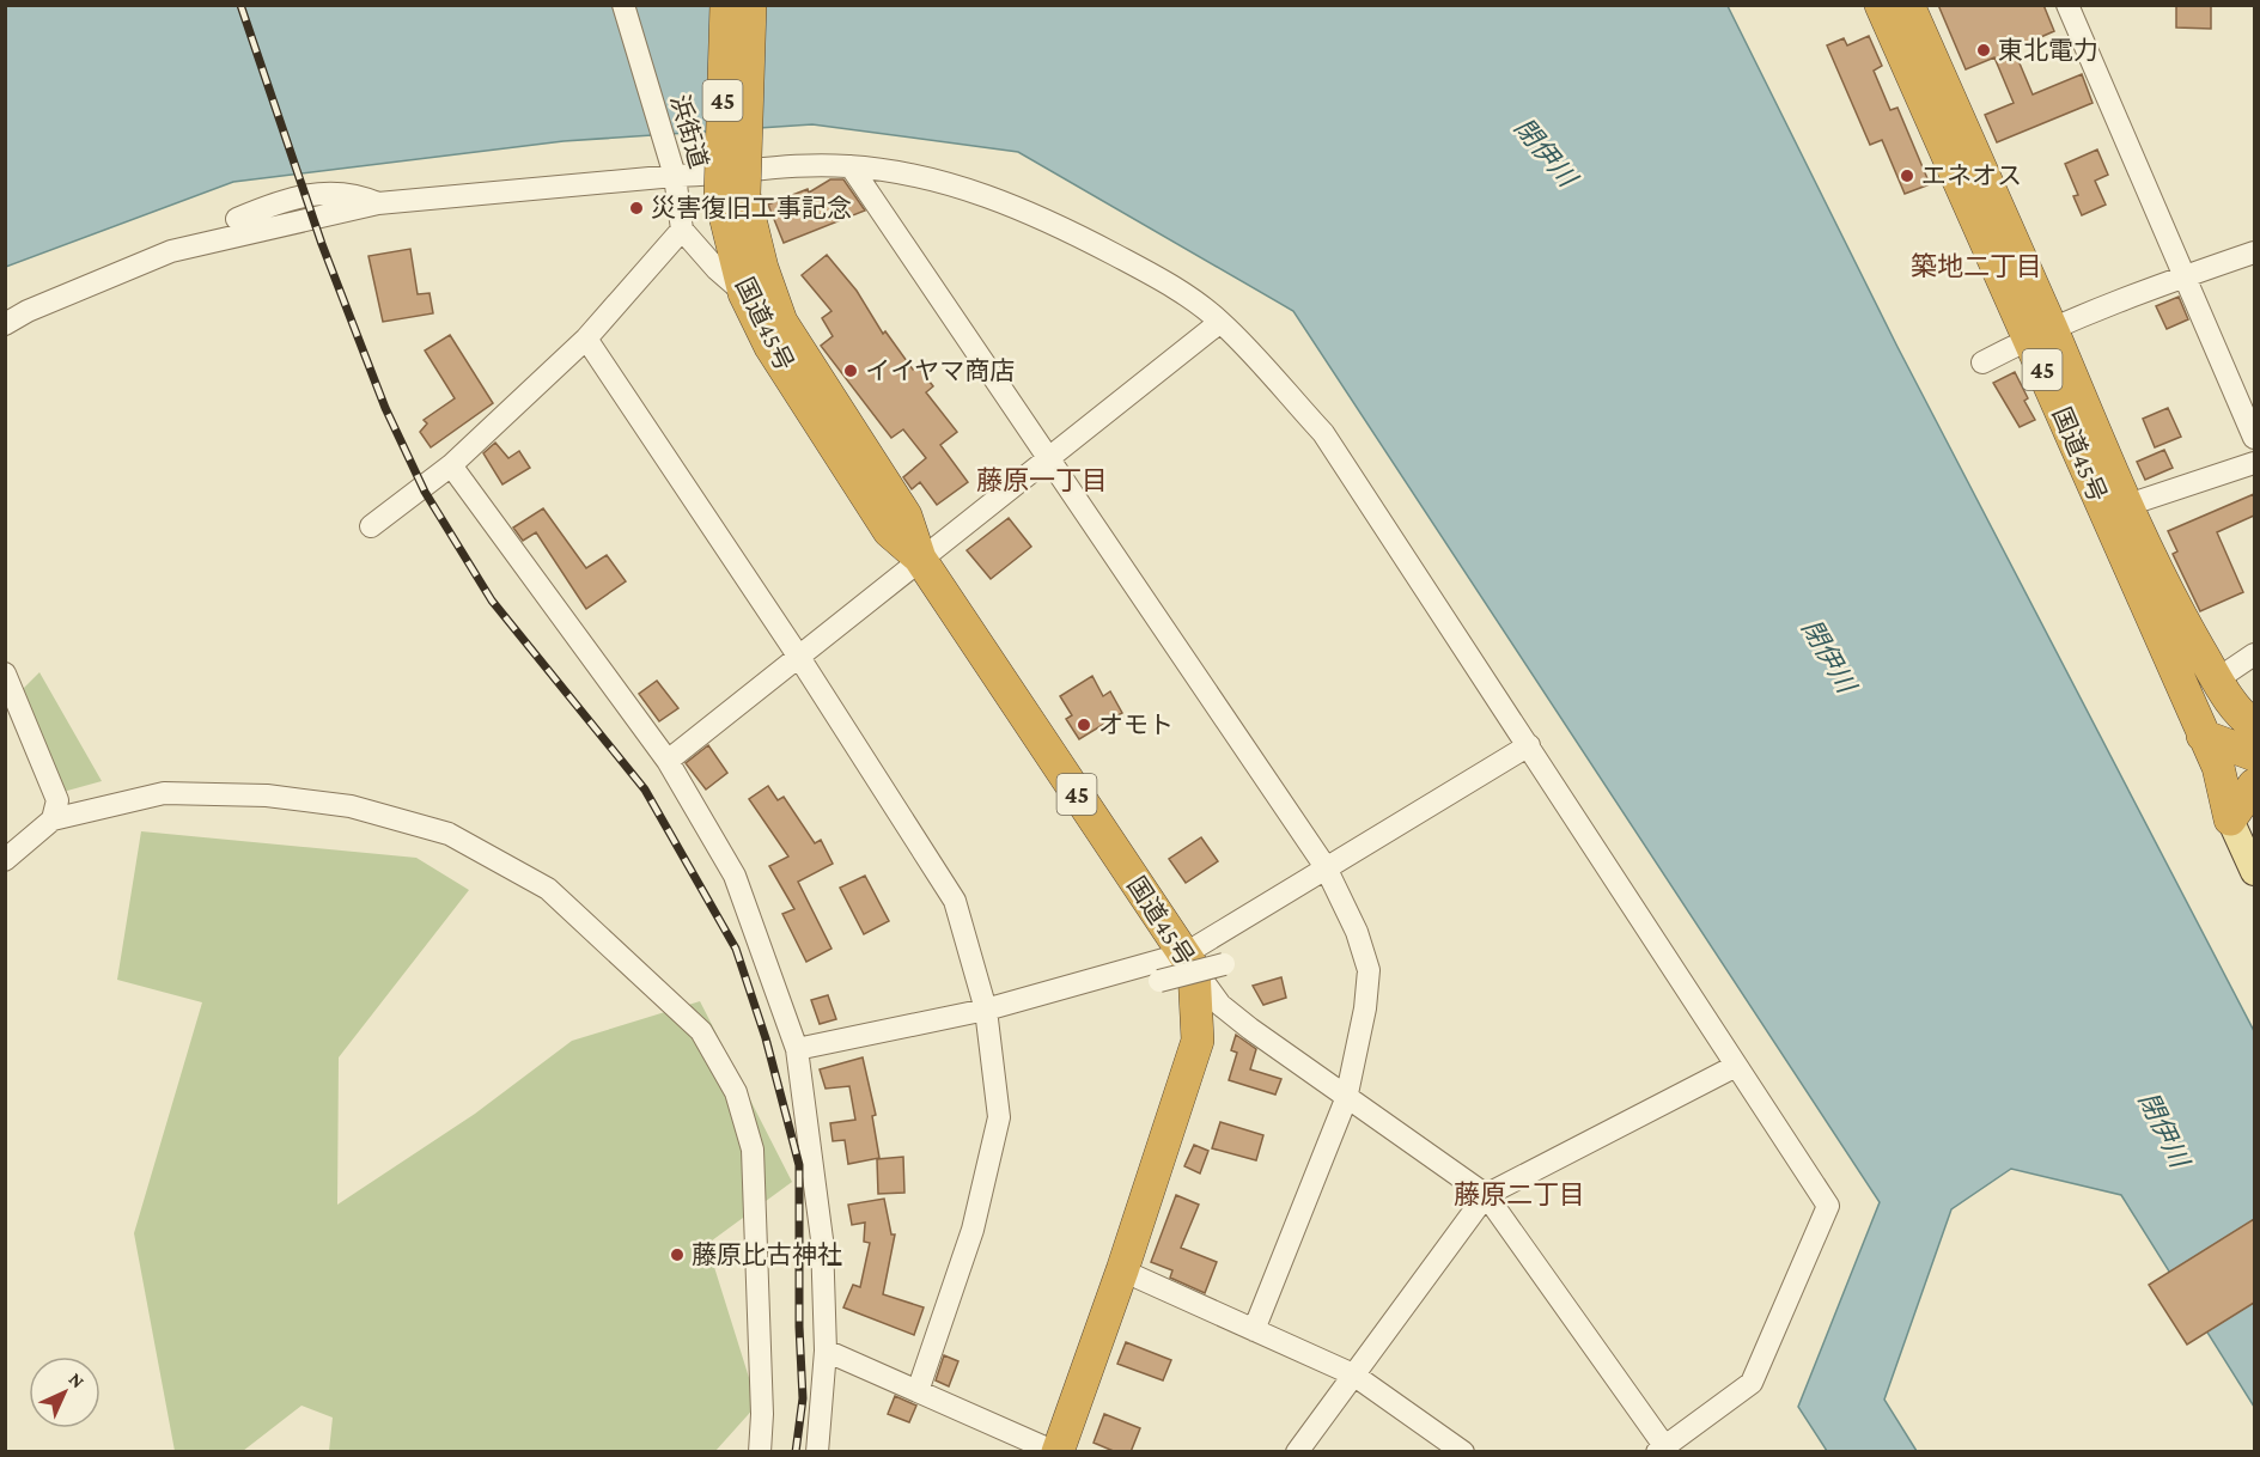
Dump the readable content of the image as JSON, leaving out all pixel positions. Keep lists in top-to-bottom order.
{
  "streets": {
    "highway": ["45", "国道45号"],
    "street": ["浜街道"]
  },
  "crossings": [
    ["45", "国道45号"]
  ],
  "districts": ["築地二丁目", "藤原一丁目", "藤原二丁目"],
  "water": ["閉伊川"],
  "places": [
    "東北電力",
    "エネオス",
    "災害復旧工事記念",
    "イイヤマ商店",
    "オモト",
    "藤原比古神社"
  ],
  "north": "top right"
}
